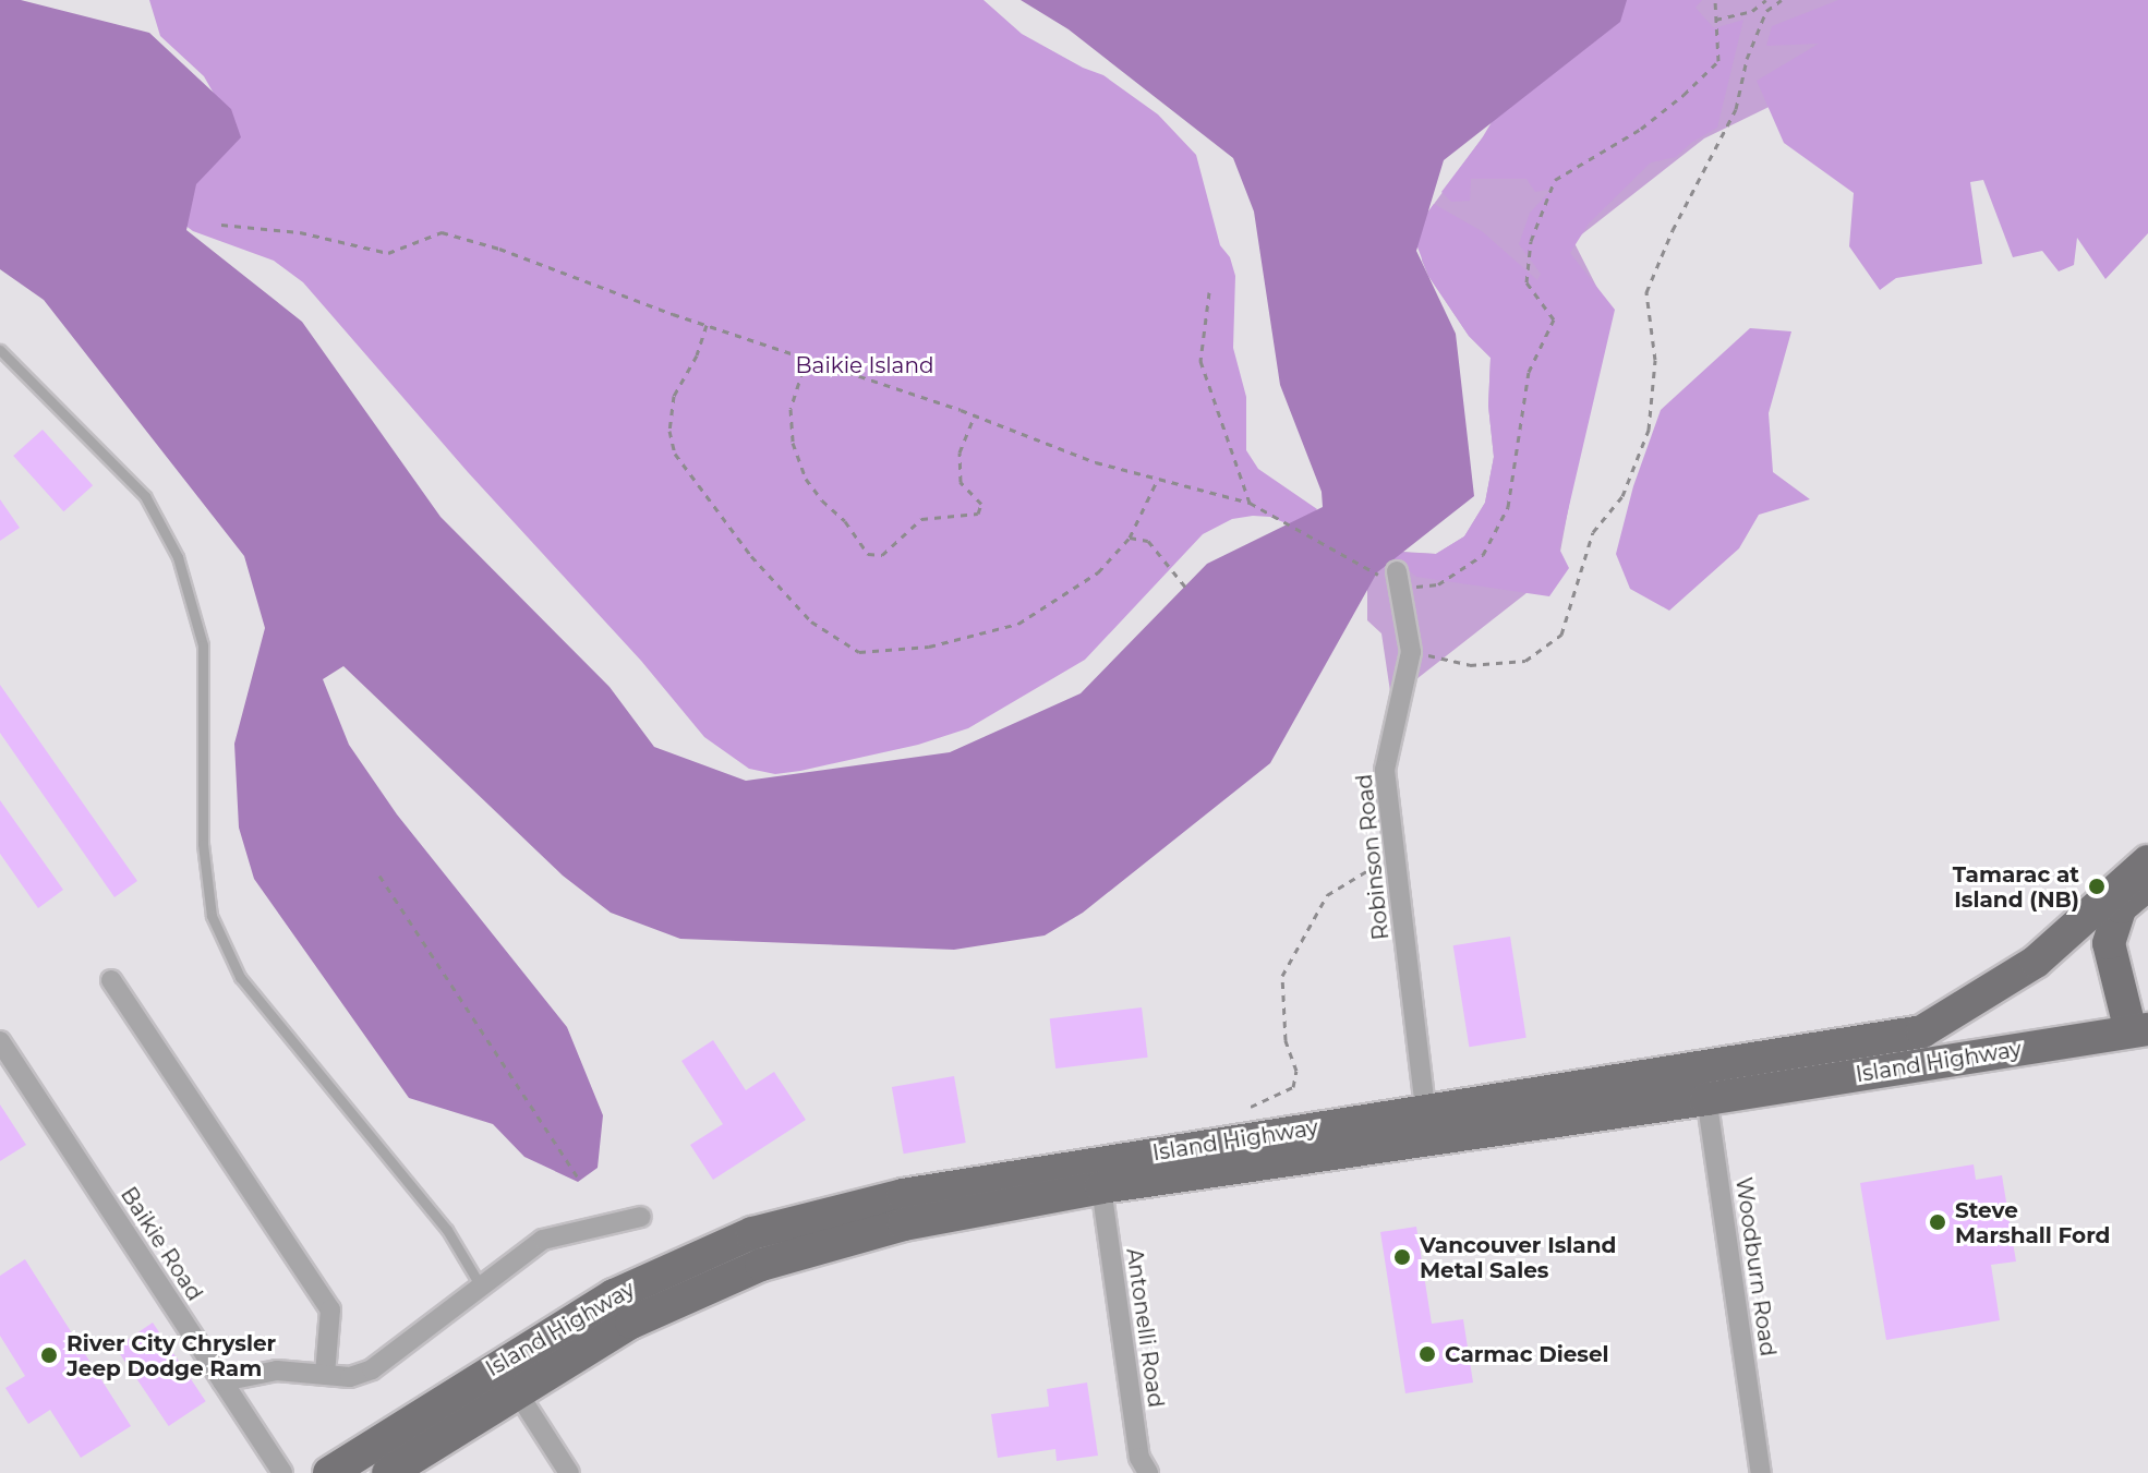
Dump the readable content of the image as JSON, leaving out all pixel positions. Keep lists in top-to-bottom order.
{
  "streets": {
    "main road": ["Island Highway"],
    "street": [
      "Robinson Road",
      "Baikie Road",
      "Woodburn Road",
      "Antonelli Road"
    ]
  },
  "crossings": [
    ["Robinson Road", "Island Highway"],
    ["Island Highway", "Woodburn Road"],
    ["Island Highway", "Antonelli Road"]
  ],
  "parks": ["Baikie Island"],
  "places": [
    "Tamarac at Island (NB)",
    "Steve Marshall Ford",
    "Vancouver Island Metal Sales",
    "Carmac Diesel",
    "River City Chrysler Jeep Dodge Ram"
  ]
}
